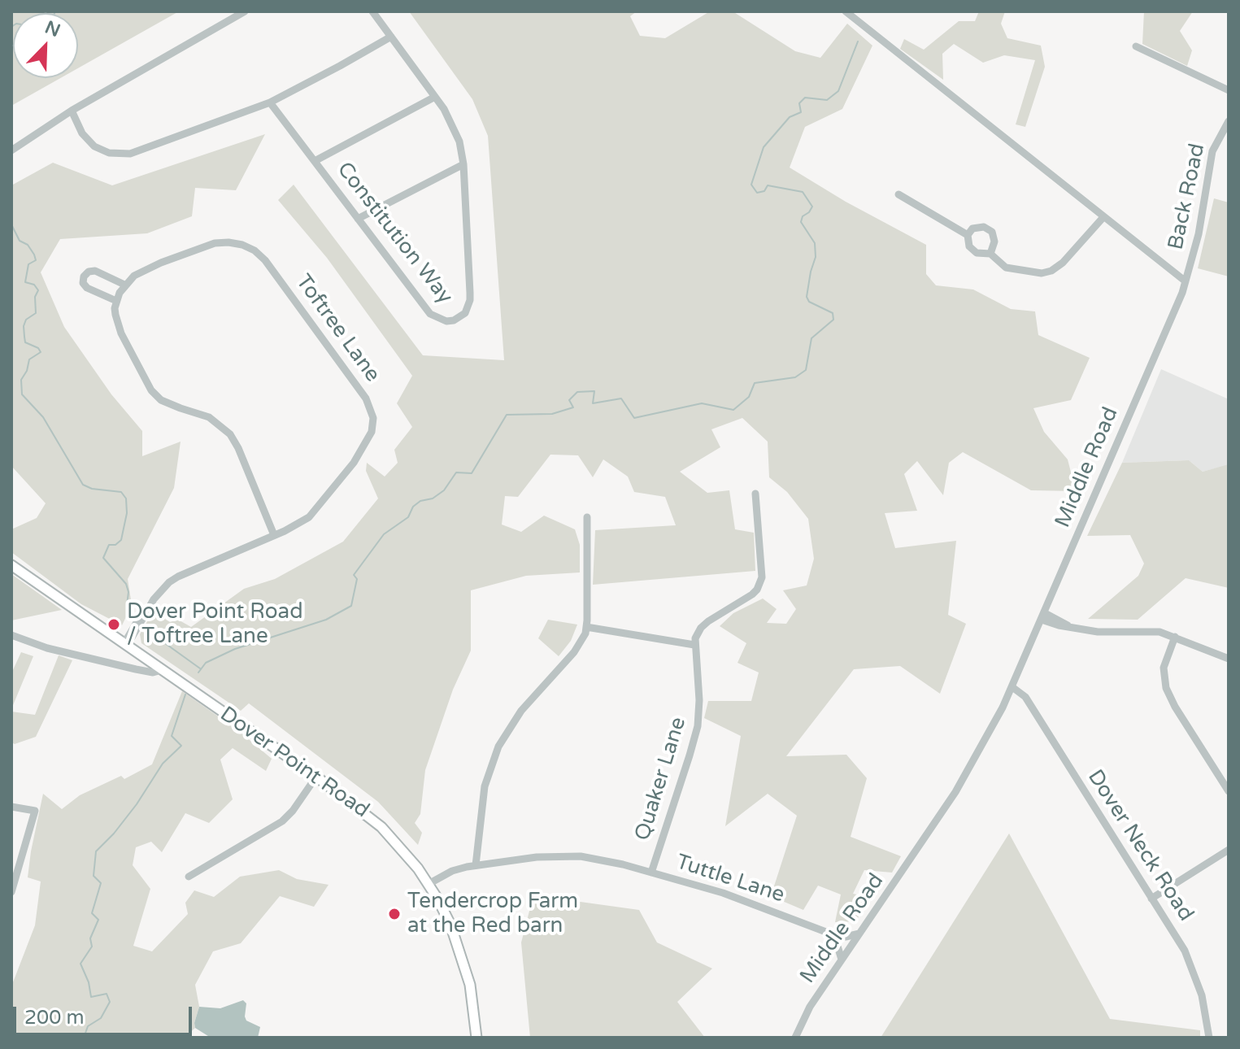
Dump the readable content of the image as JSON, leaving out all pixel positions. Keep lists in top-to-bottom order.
{
  "streets": {
    "main road": ["Dover Point Road"],
    "street": [
      "Back Road",
      "Constitution Way",
      "Toftree Lane",
      "Middle Road",
      "Quaker Lane",
      "Dover Neck Road",
      "Tuttle Lane"
    ]
  },
  "crossings": [
    ["Back Road", "Middle Road"],
    ["Toftree Lane", "Dover Point Road"],
    ["Middle Road", "Dover Neck Road"],
    ["Middle Road", "Tuttle Lane"],
    ["Dover Point Road", "Tuttle Lane"],
    ["Quaker Lane", "Tuttle Lane"]
  ],
  "places": ["Dover Point Road / Toftree Lane", "Tendercrop Farm at the Red barn"],
  "scale_bar": "200 m",
  "north": "top right"
}
